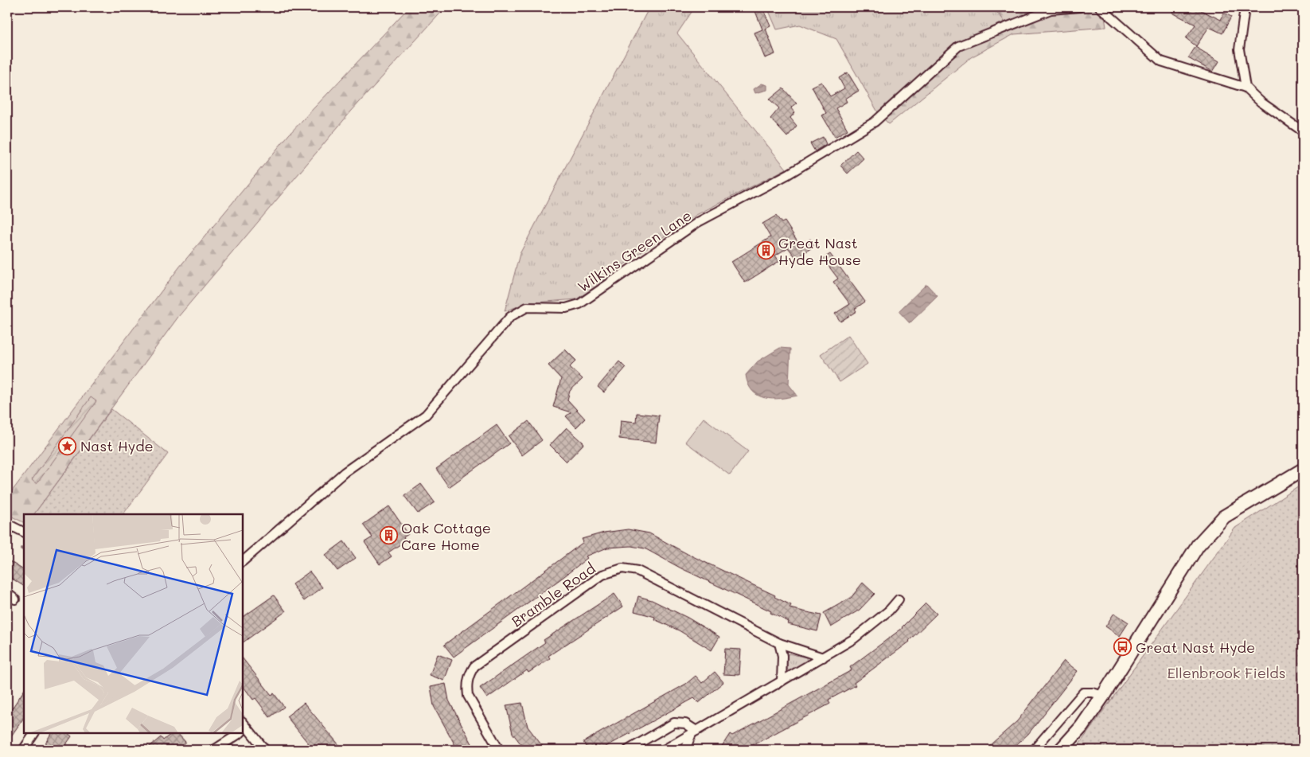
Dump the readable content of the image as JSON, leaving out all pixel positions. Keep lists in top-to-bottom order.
{
  "streets": {
    "street": ["Wilkins Green Lane", "Bramble Road"]
  },
  "parks": ["Ellenbrook Fields"],
  "places": {
    "building": ["Great Nast Hyde House", "Oak Cottage Care Home"],
    "place": ["Nast Hyde"],
    "bus stop": ["Great Nast Hyde"]
  }
}
